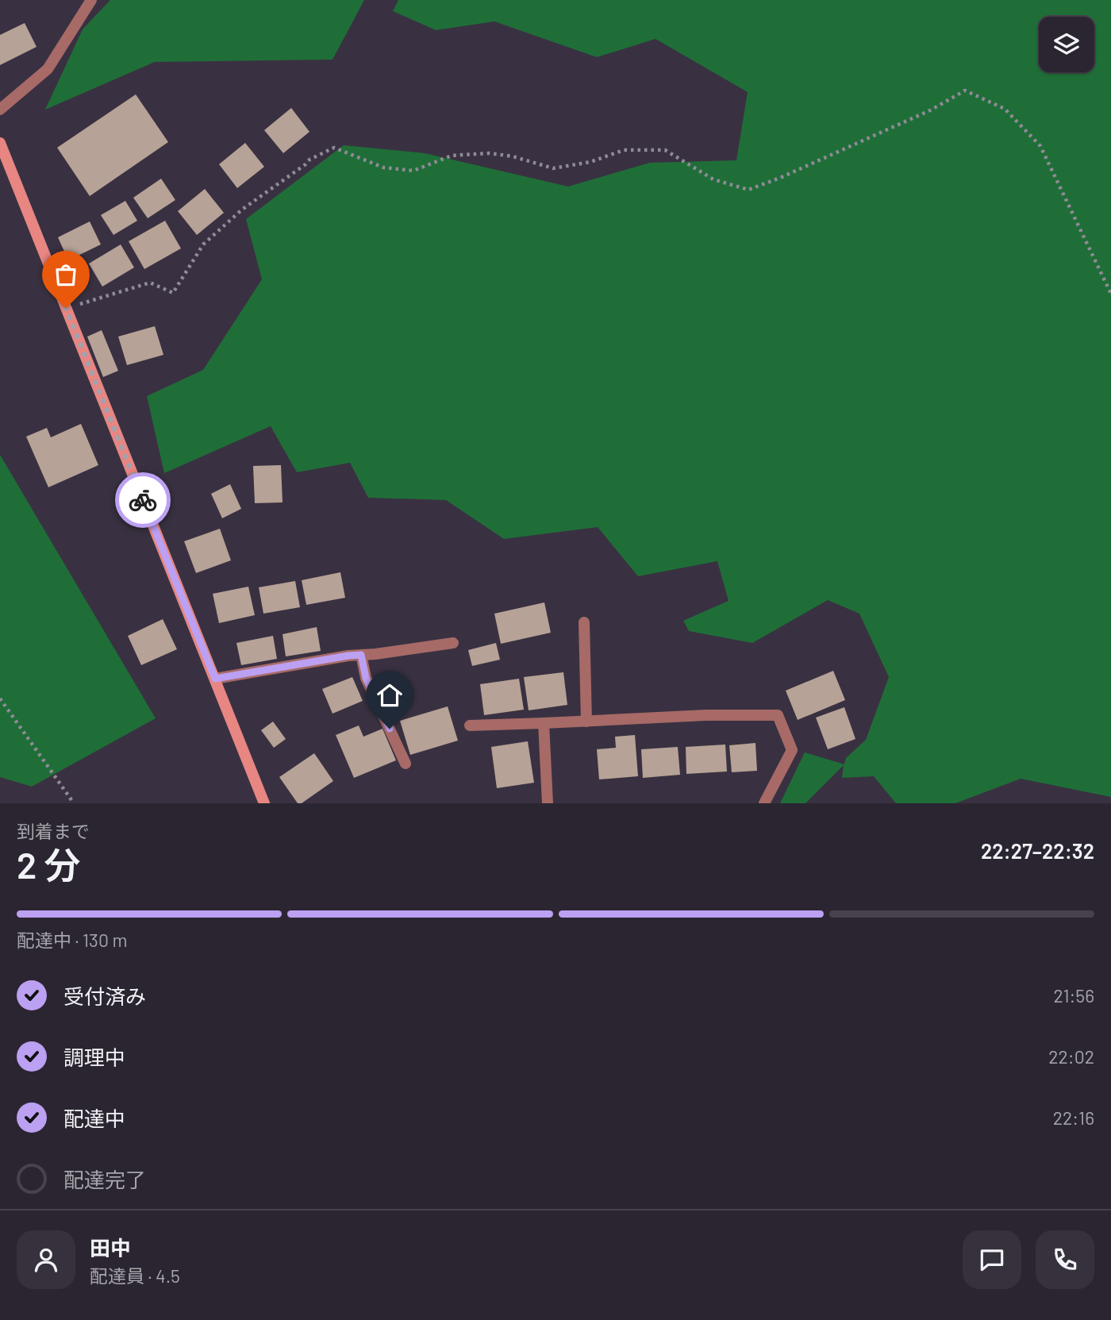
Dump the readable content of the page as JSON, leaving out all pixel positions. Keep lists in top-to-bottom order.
{
  "page": {
    "heading": ["2 分", "到着まで", "22:27–22:32"],
    "panel": ["田中", "配達員 · 4.5"],
    "bar": "配達中 · 130 m",
    "list": [
      ["受付済み", "21:56"],
      ["調理中", "22:02"],
      ["配達中", "22:16"],
      "配達完了"
    ]
  }
}
